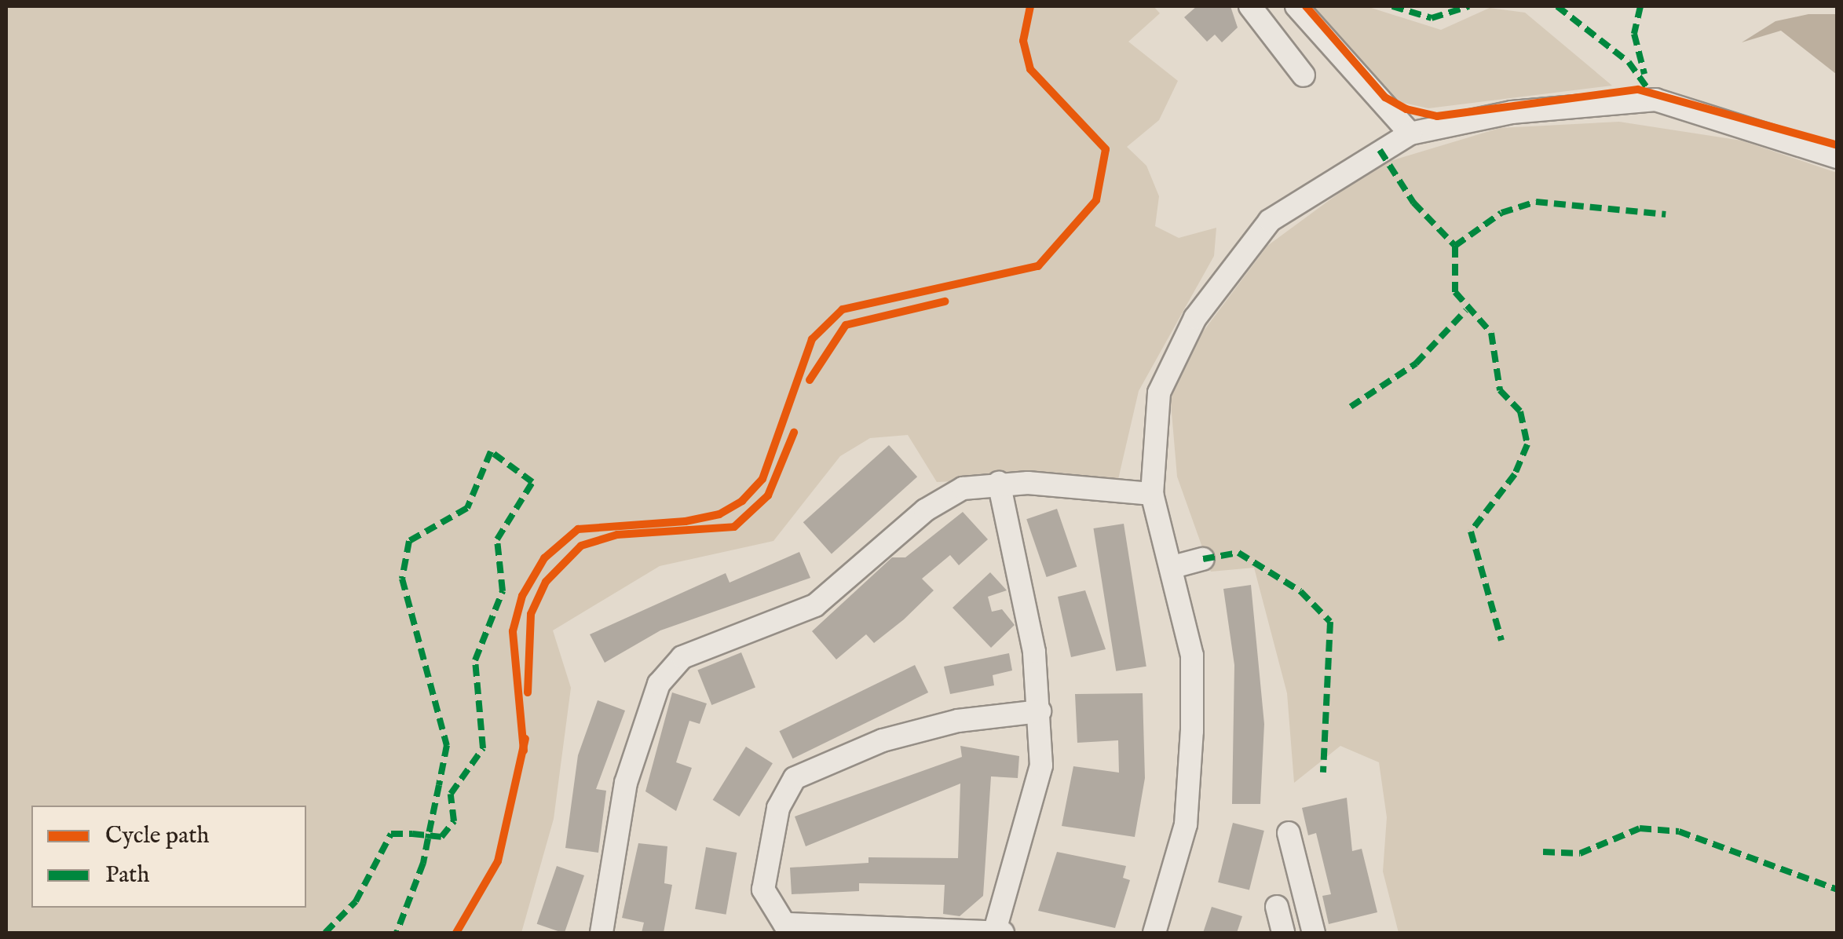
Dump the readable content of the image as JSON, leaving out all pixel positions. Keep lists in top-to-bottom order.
{
  "legend": ["Cycle path", "Path"]
}
